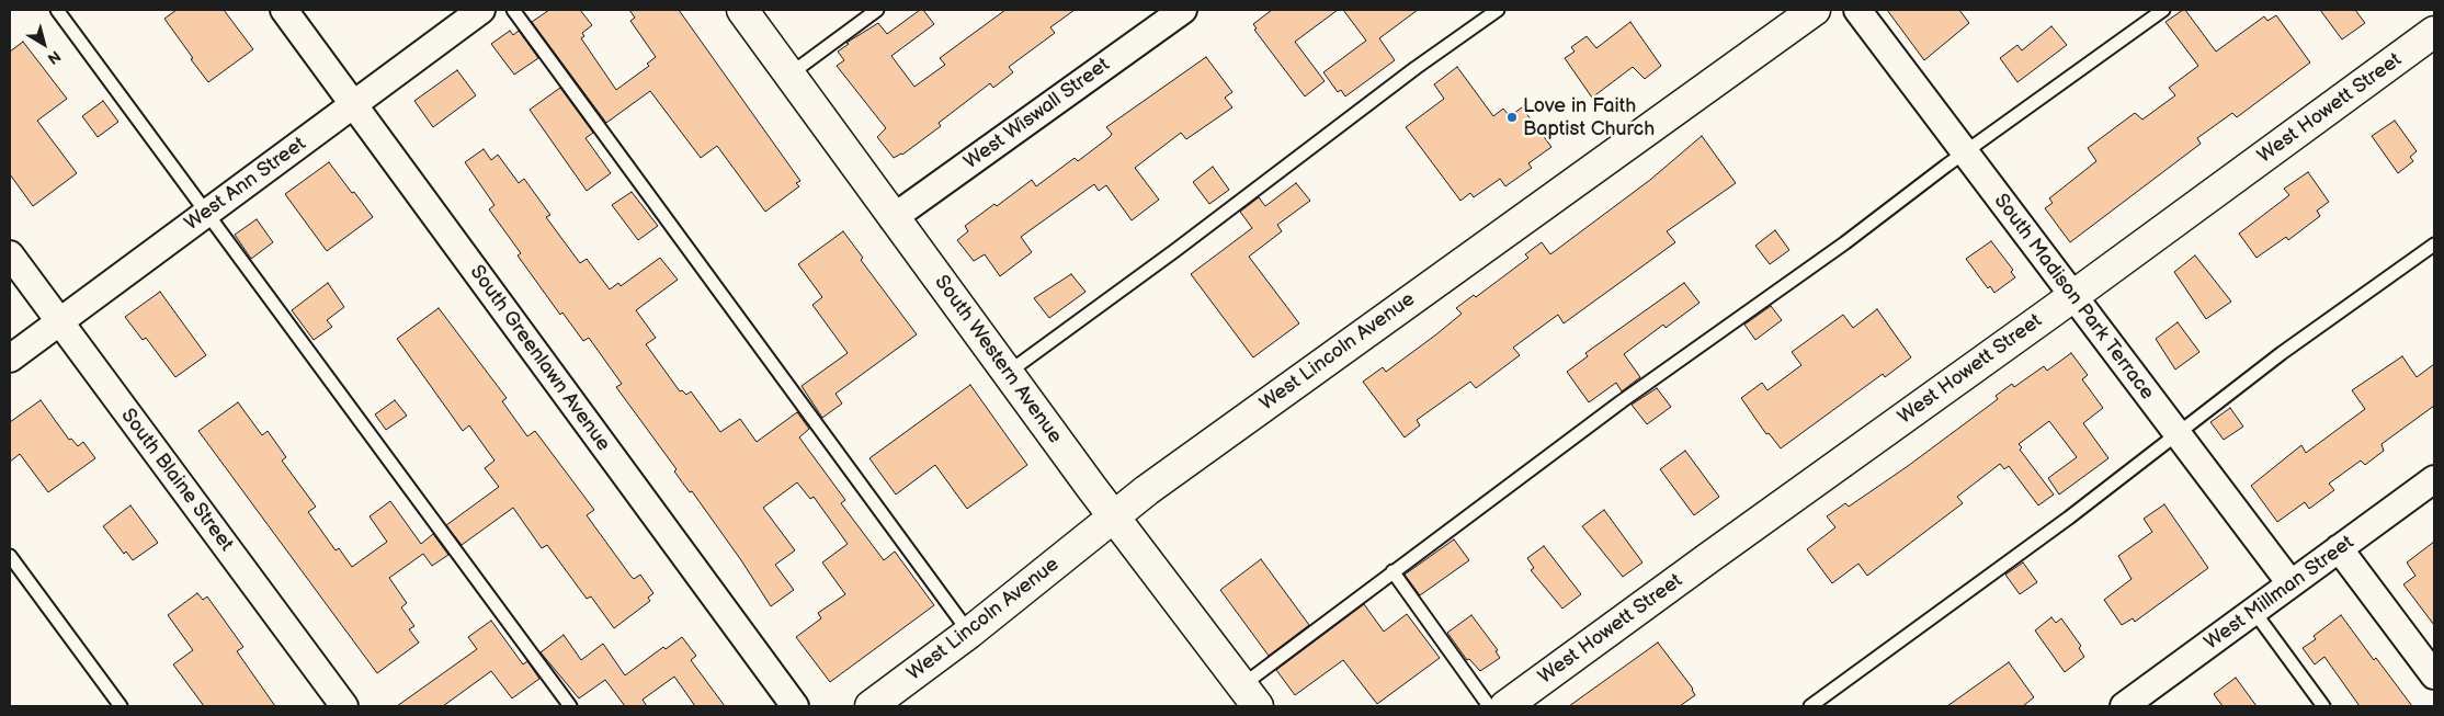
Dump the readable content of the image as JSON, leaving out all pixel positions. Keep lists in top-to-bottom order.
{
  "streets": {
    "main road": ["West Howett Street", "West Lincoln Avenue", "South Western Avenue"],
    "street": [
      "West Wiswall Street",
      "West Ann Street",
      "South Madison Park Terrace",
      "South Greenlawn Avenue",
      "South Blaine Street",
      "West Millman Street"
    ]
  },
  "crossings": [
    ["West Howett Street", "South Madison Park Terrace"],
    ["West Wiswall Street", "South Western Avenue"],
    ["West Ann Street", "South Greenlawn Avenue"],
    ["West Ann Street", "South Blaine Street"],
    ["South Madison Park Terrace", "West Millman Street"],
    ["West Lincoln Avenue", "South Western Avenue"]
  ],
  "places": ["Love in Faith Baptist Church"],
  "north": "bottom right"
}
